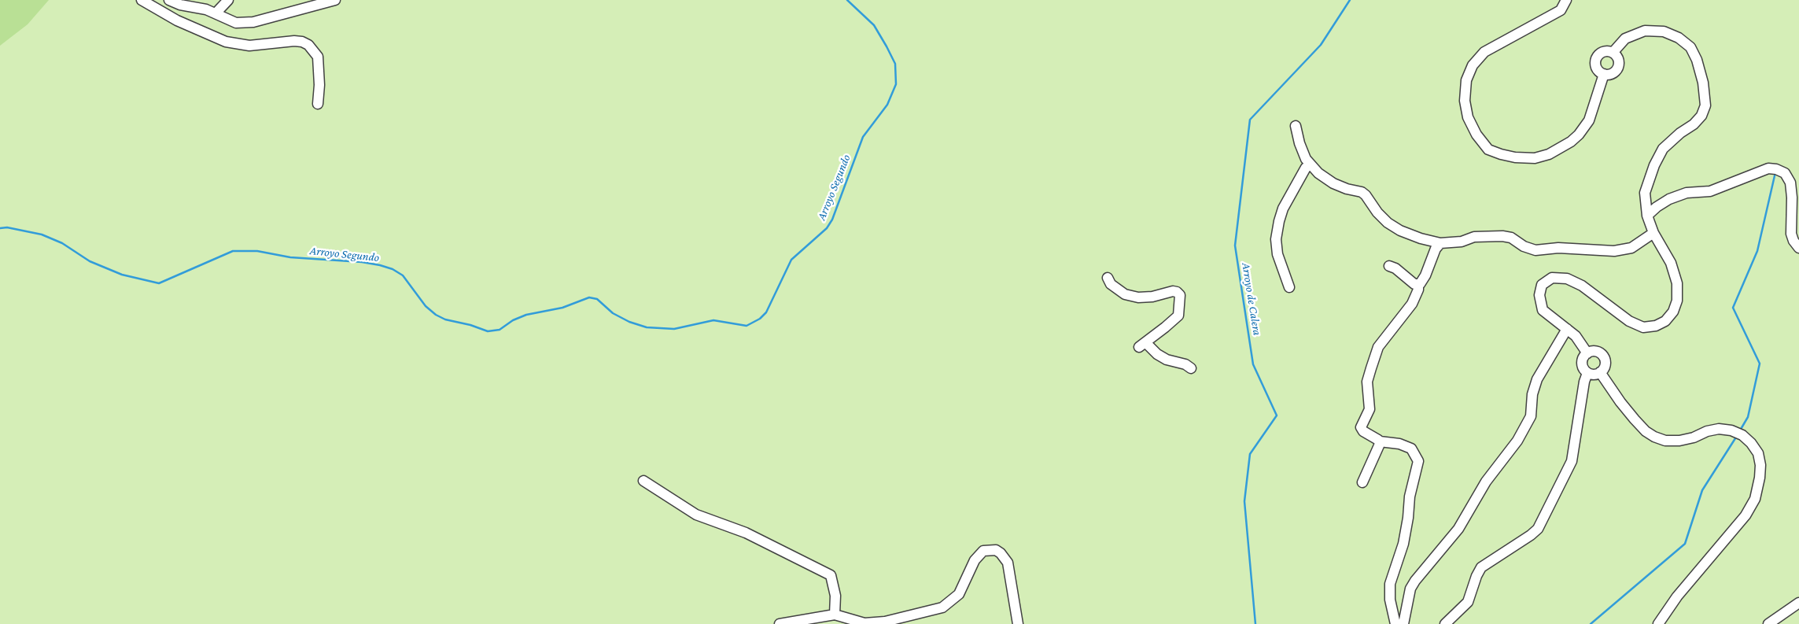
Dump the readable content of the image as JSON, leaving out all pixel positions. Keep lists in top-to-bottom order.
{
  "water": ["Arroyo Segundo", "Arroyo de Calera"]
}
